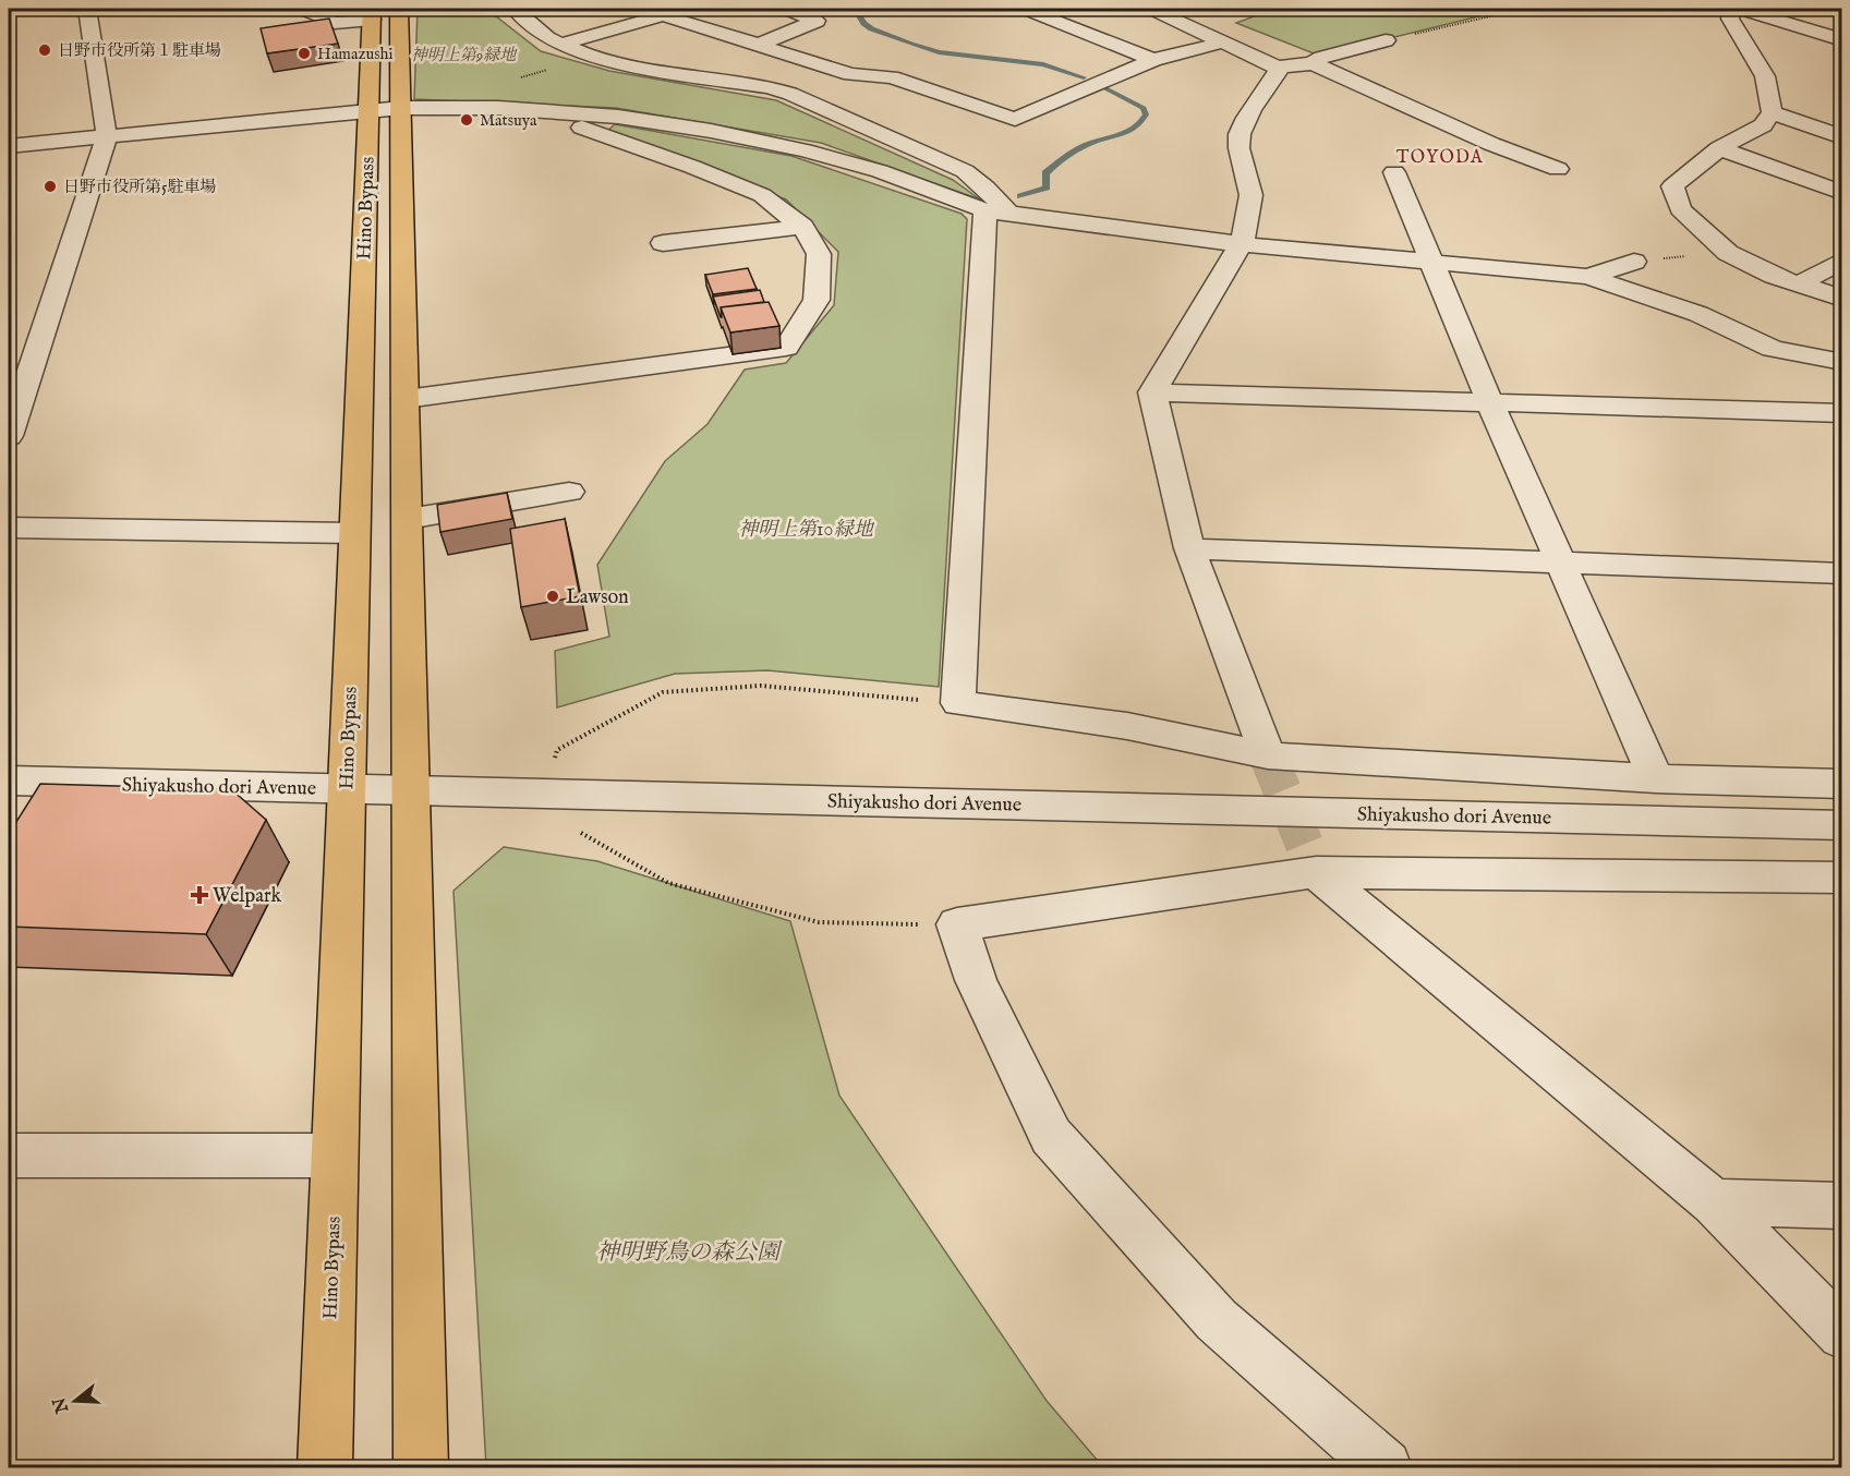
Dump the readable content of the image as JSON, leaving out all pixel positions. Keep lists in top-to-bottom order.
{
  "streets": {
    "highway": ["Hino Bypass"],
    "street": ["Shiyakusho dori Avenue"]
  },
  "crossings": [
    ["Hino Bypass", "Shiyakusho dori Avenue"]
  ],
  "districts": ["TOYODA"],
  "parks": ["神明上第9緑地", "神明上第10緑地", "神明野鳥の森公園"],
  "places": {
    "other": [
      "日野市役所第１駐車場",
      "Hamazushi",
      "Matsuya",
      "日野市役所第5駐車場",
      "Lawson"
    ],
    "health": ["Welpark"]
  },
  "north": "left"
}
